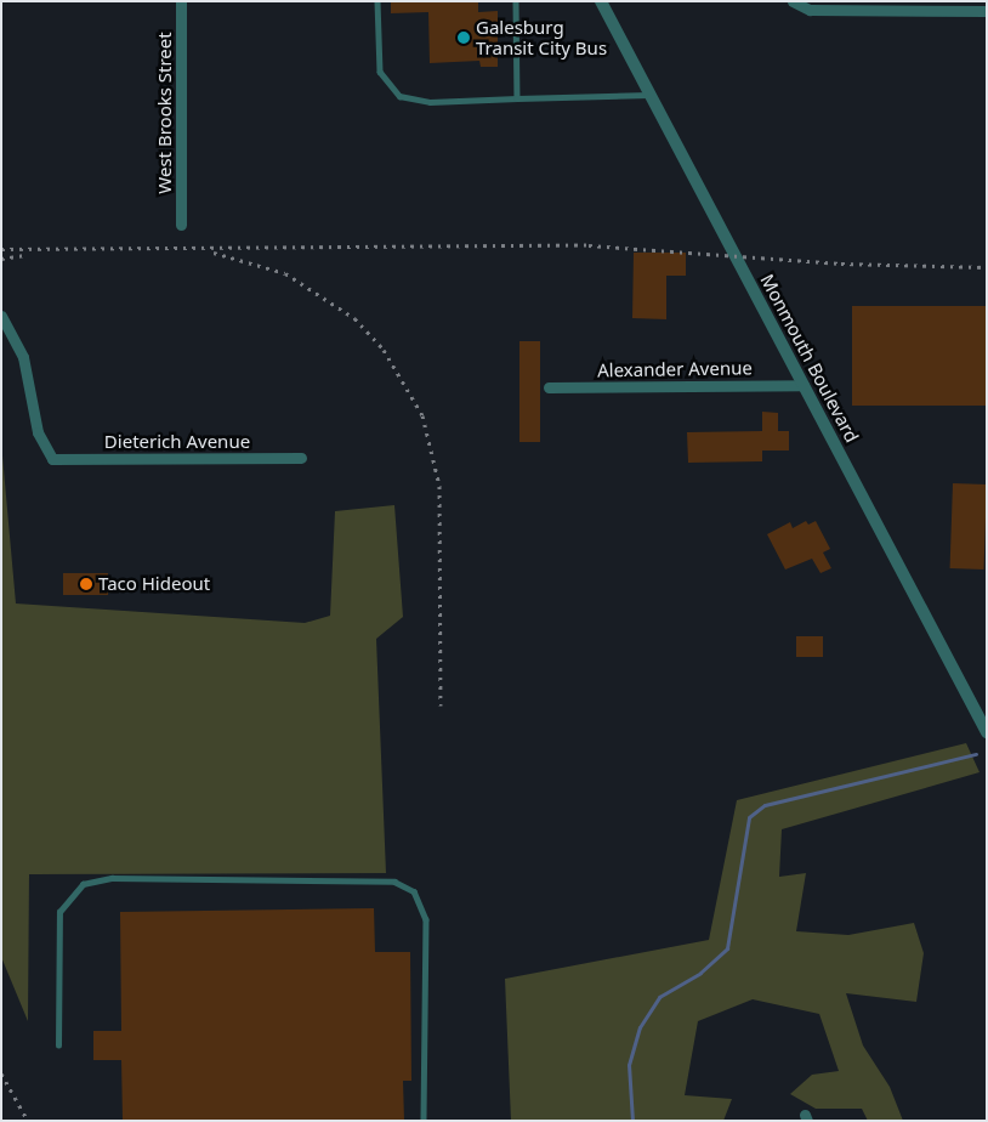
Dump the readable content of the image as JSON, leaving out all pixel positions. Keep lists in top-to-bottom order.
{
  "streets": {
    "street": [
      "West Brooks Street",
      "Monmouth Boulevard",
      "Alexander Avenue",
      "Dieterich Avenue"
    ]
  },
  "crossings": [
    ["Monmouth Boulevard", "Alexander Avenue"]
  ],
  "places": ["Galesburg Transit City Bus", "Taco Hideout"]
}
